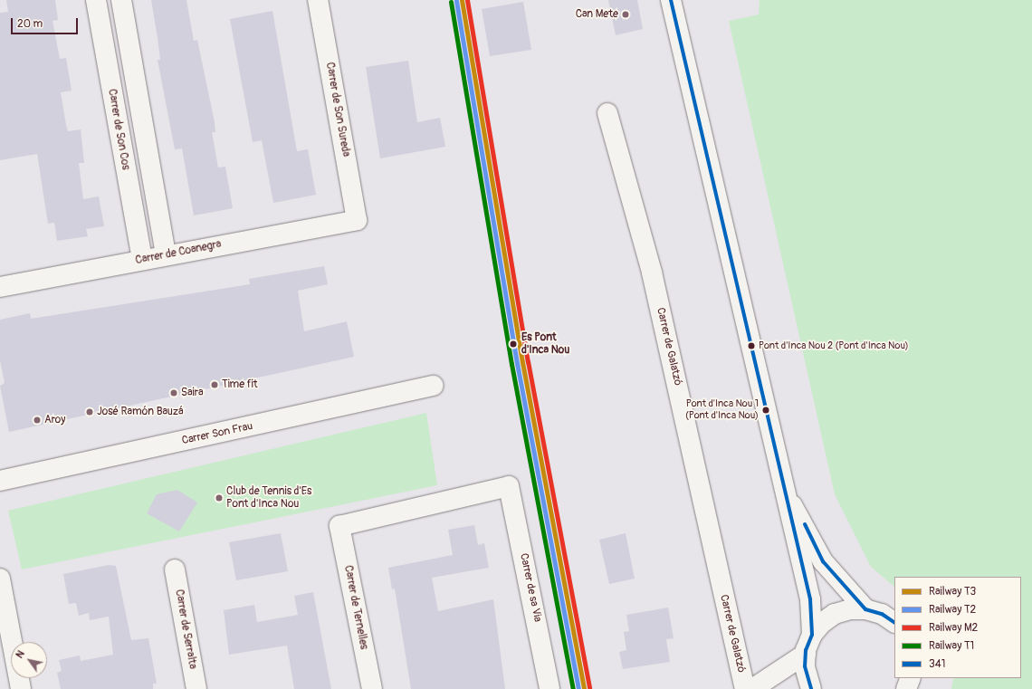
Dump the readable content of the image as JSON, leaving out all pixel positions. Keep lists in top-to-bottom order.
{
  "streets": {
    "street": [
      "Carrer de Son Sureda",
      "Carrer de Son Cos",
      "Carrer de Coanegra",
      "Carrer de Galatzó",
      "Carrer Son Frau",
      "Carrer de sa Via",
      "Carrer de Ternelles",
      "Carrer de Serralta"
    ]
  },
  "crossings": [
    ["Carrer de Son Sureda", "Carrer de Coanegra"],
    ["Carrer de Son Cos", "Carrer de Coanegra"],
    ["Carrer de sa Via", "Carrer de Ternelles"]
  ],
  "places": [
    "Can Mete",
    "Es Pont d'Inca Nou",
    "Pont d'Inca Nou 2 (Pont d'Inca Nou)",
    "Time fit",
    "Saira",
    "Pont d'Inca Nou 1 (Pont d'Inca Nou)",
    "José Ramón Bauzá",
    "Aroy",
    "Club de Tennis d'Es Pont d'Inca Nou"
  ],
  "lines": [
    "rail line T3",
    "rail line M2",
    "transit line 341",
    "rail line T2",
    "rail line T1"
  ],
  "legend": [
    "Railway T3",
    "Railway T2",
    "Railway M2",
    "Railway T1",
    "341"
  ],
  "scale_bar": "20 m",
  "north": "top left"
}
